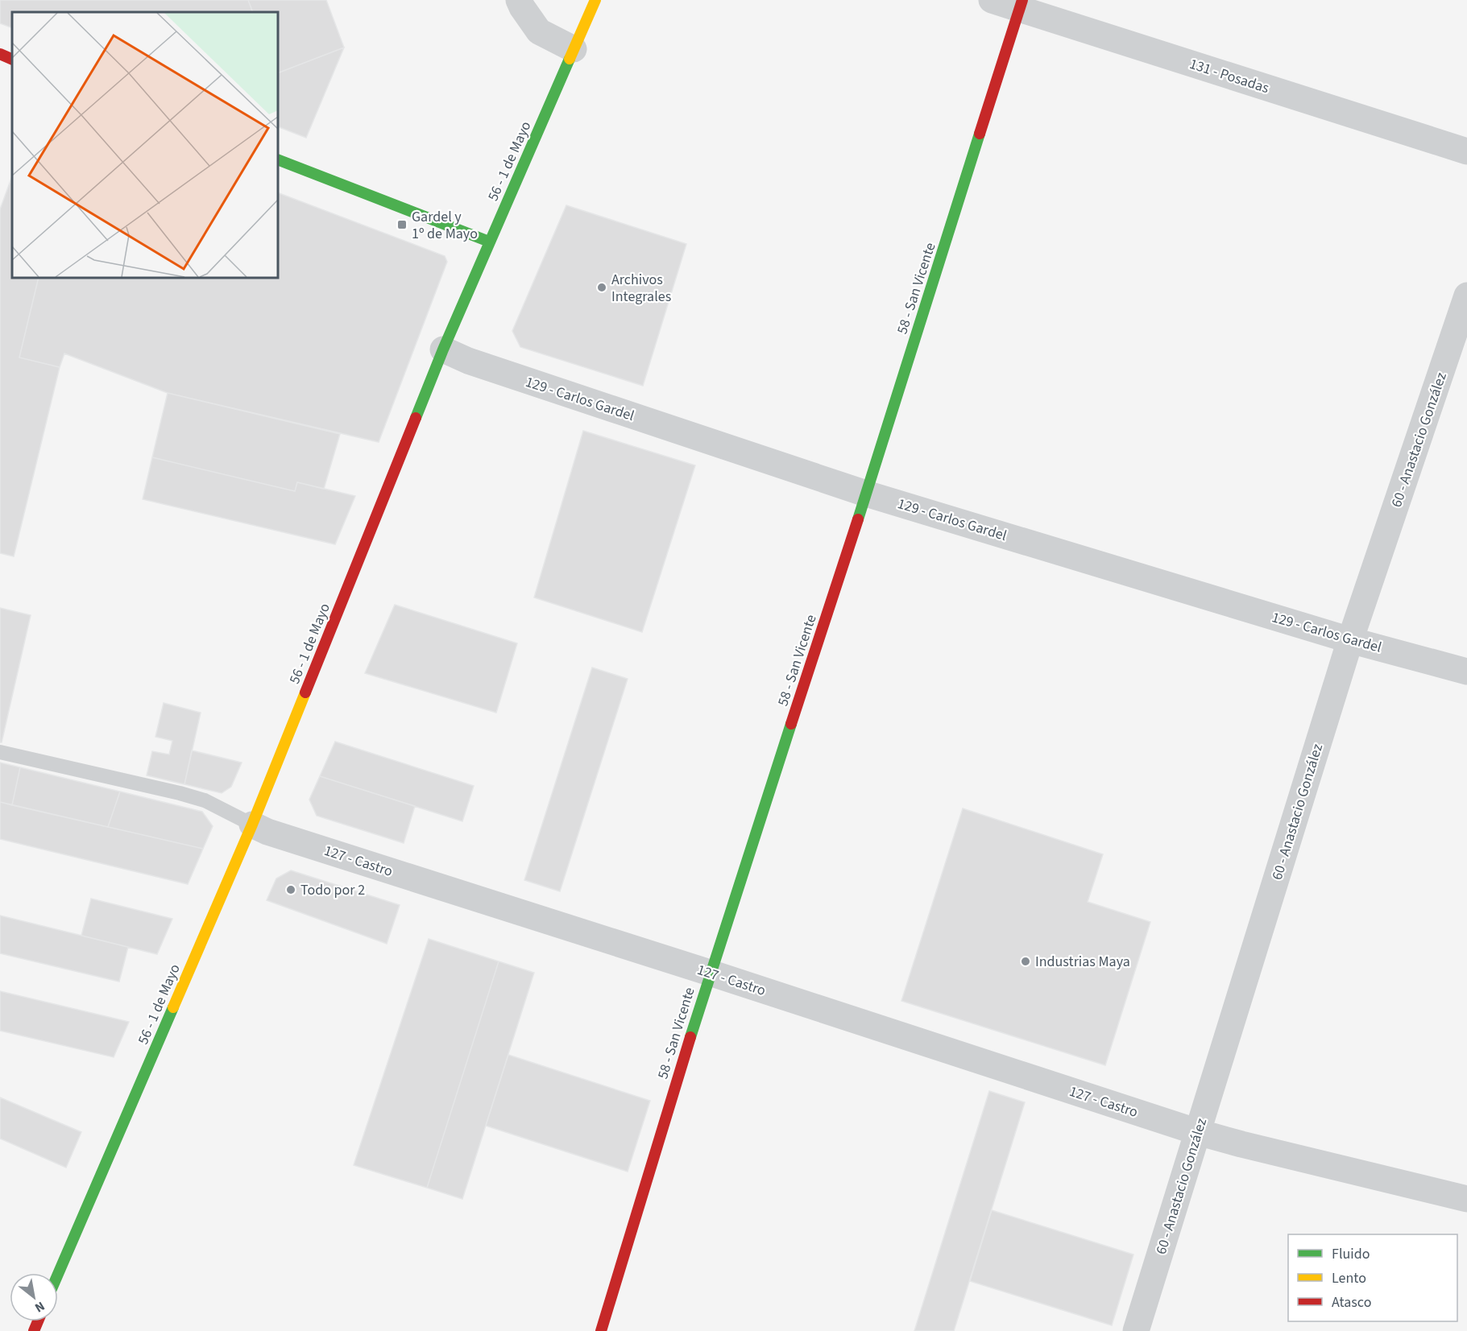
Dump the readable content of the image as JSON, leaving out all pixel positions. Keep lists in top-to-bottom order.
{
  "streets": {
    "street": [
      "131 - Posadas",
      "56 - 1 de Mayo",
      "58 - San Vicente",
      "129 - Carlos Gardel",
      "60 - Anastacio González",
      "127 - Castro"
    ]
  },
  "crossings": [
    ["131 - Posadas", "58 - San Vicente"],
    ["56 - 1 de Mayo", "129 - Carlos Gardel"],
    ["56 - 1 de Mayo", "127 - Castro"],
    ["58 - San Vicente", "129 - Carlos Gardel"],
    ["58 - San Vicente", "127 - Castro"],
    ["129 - Carlos Gardel", "60 - Anastacio González"],
    ["60 - Anastacio González", "127 - Castro"]
  ],
  "places": {
    "transit": ["Gardel y 1º de Mayo"],
    "other": ["Archivos Integrales", "Todo por 2", "Industrias Maya"]
  },
  "legend": ["Fluido", "Lento", "Atasco"],
  "north": "bottom right"
}
